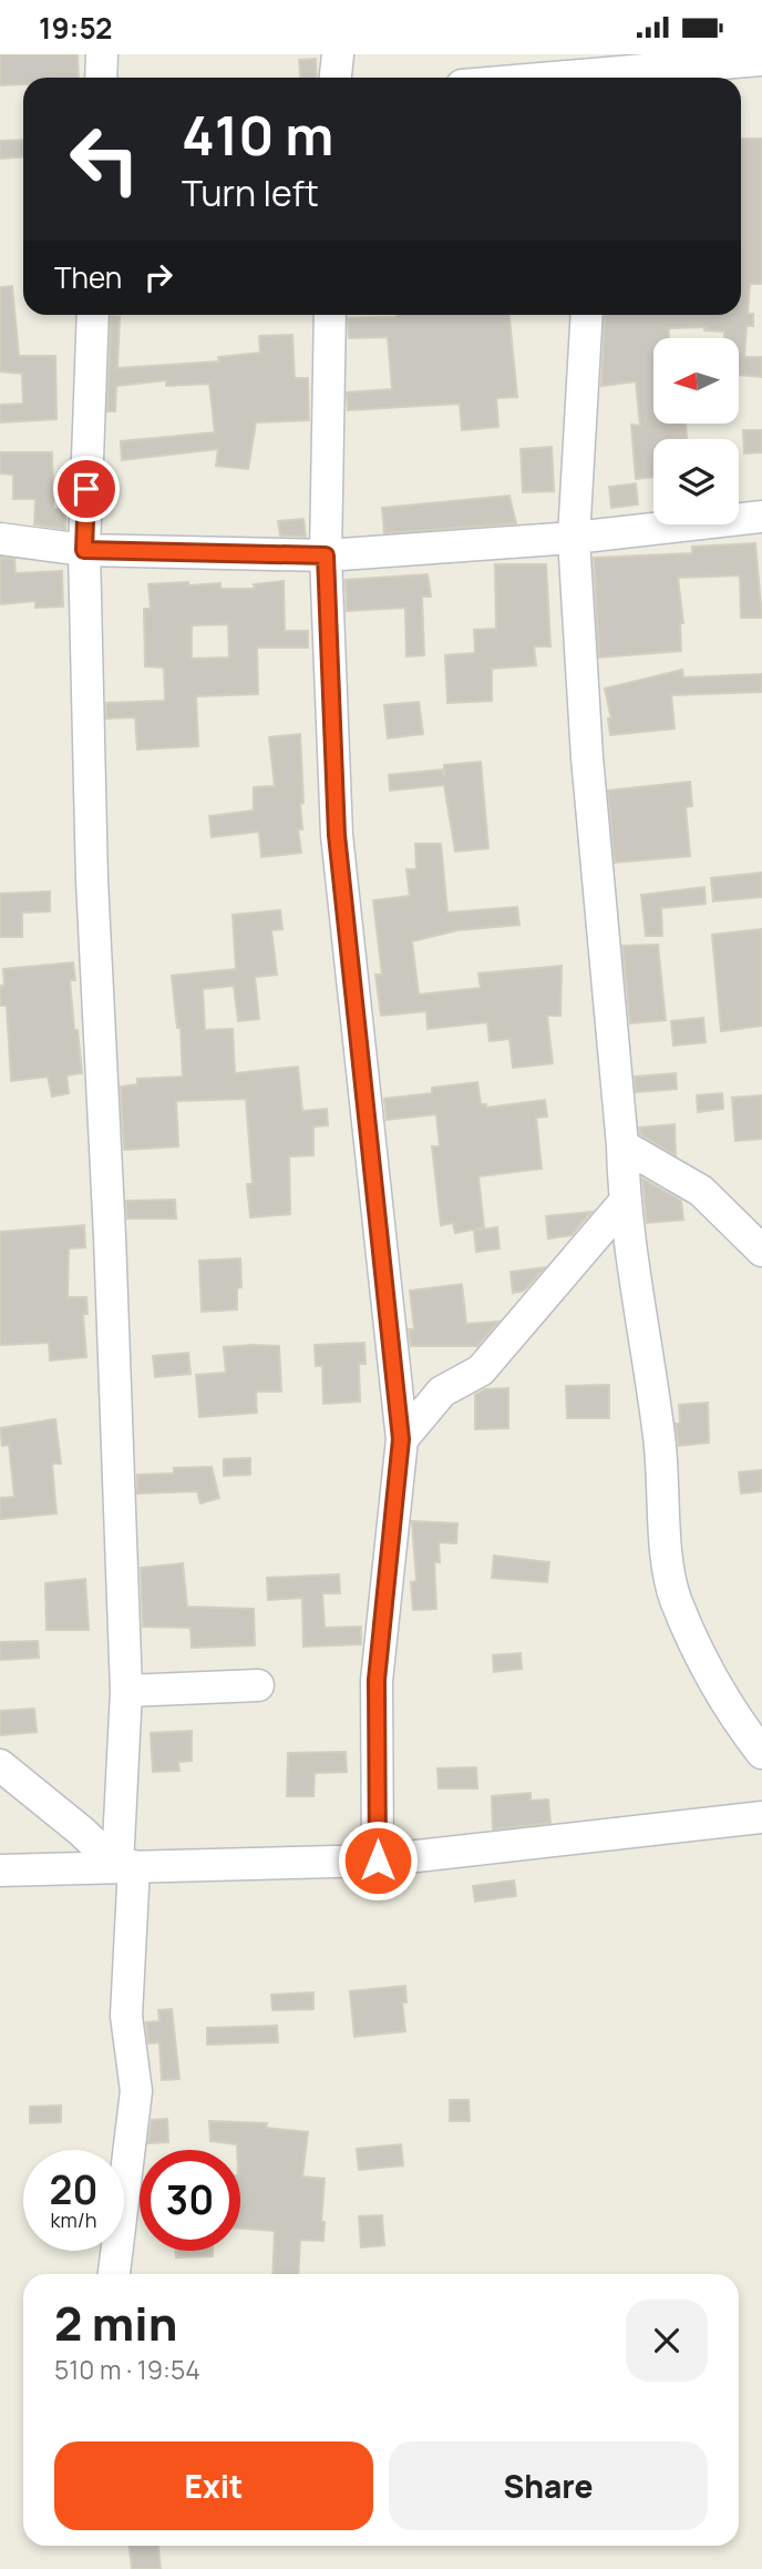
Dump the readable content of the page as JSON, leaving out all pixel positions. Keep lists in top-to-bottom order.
{
  "north": "left",
  "page": {
    "status": "19:52",
    "turn": ["410 m", "Turn left"],
    "then": "Then",
    "speed": "20 km/h",
    "limit": "30",
    "heading": ["2 min", "510 m · 19:54"],
    "buttons": ["Exit", "Share"]
  }
}
